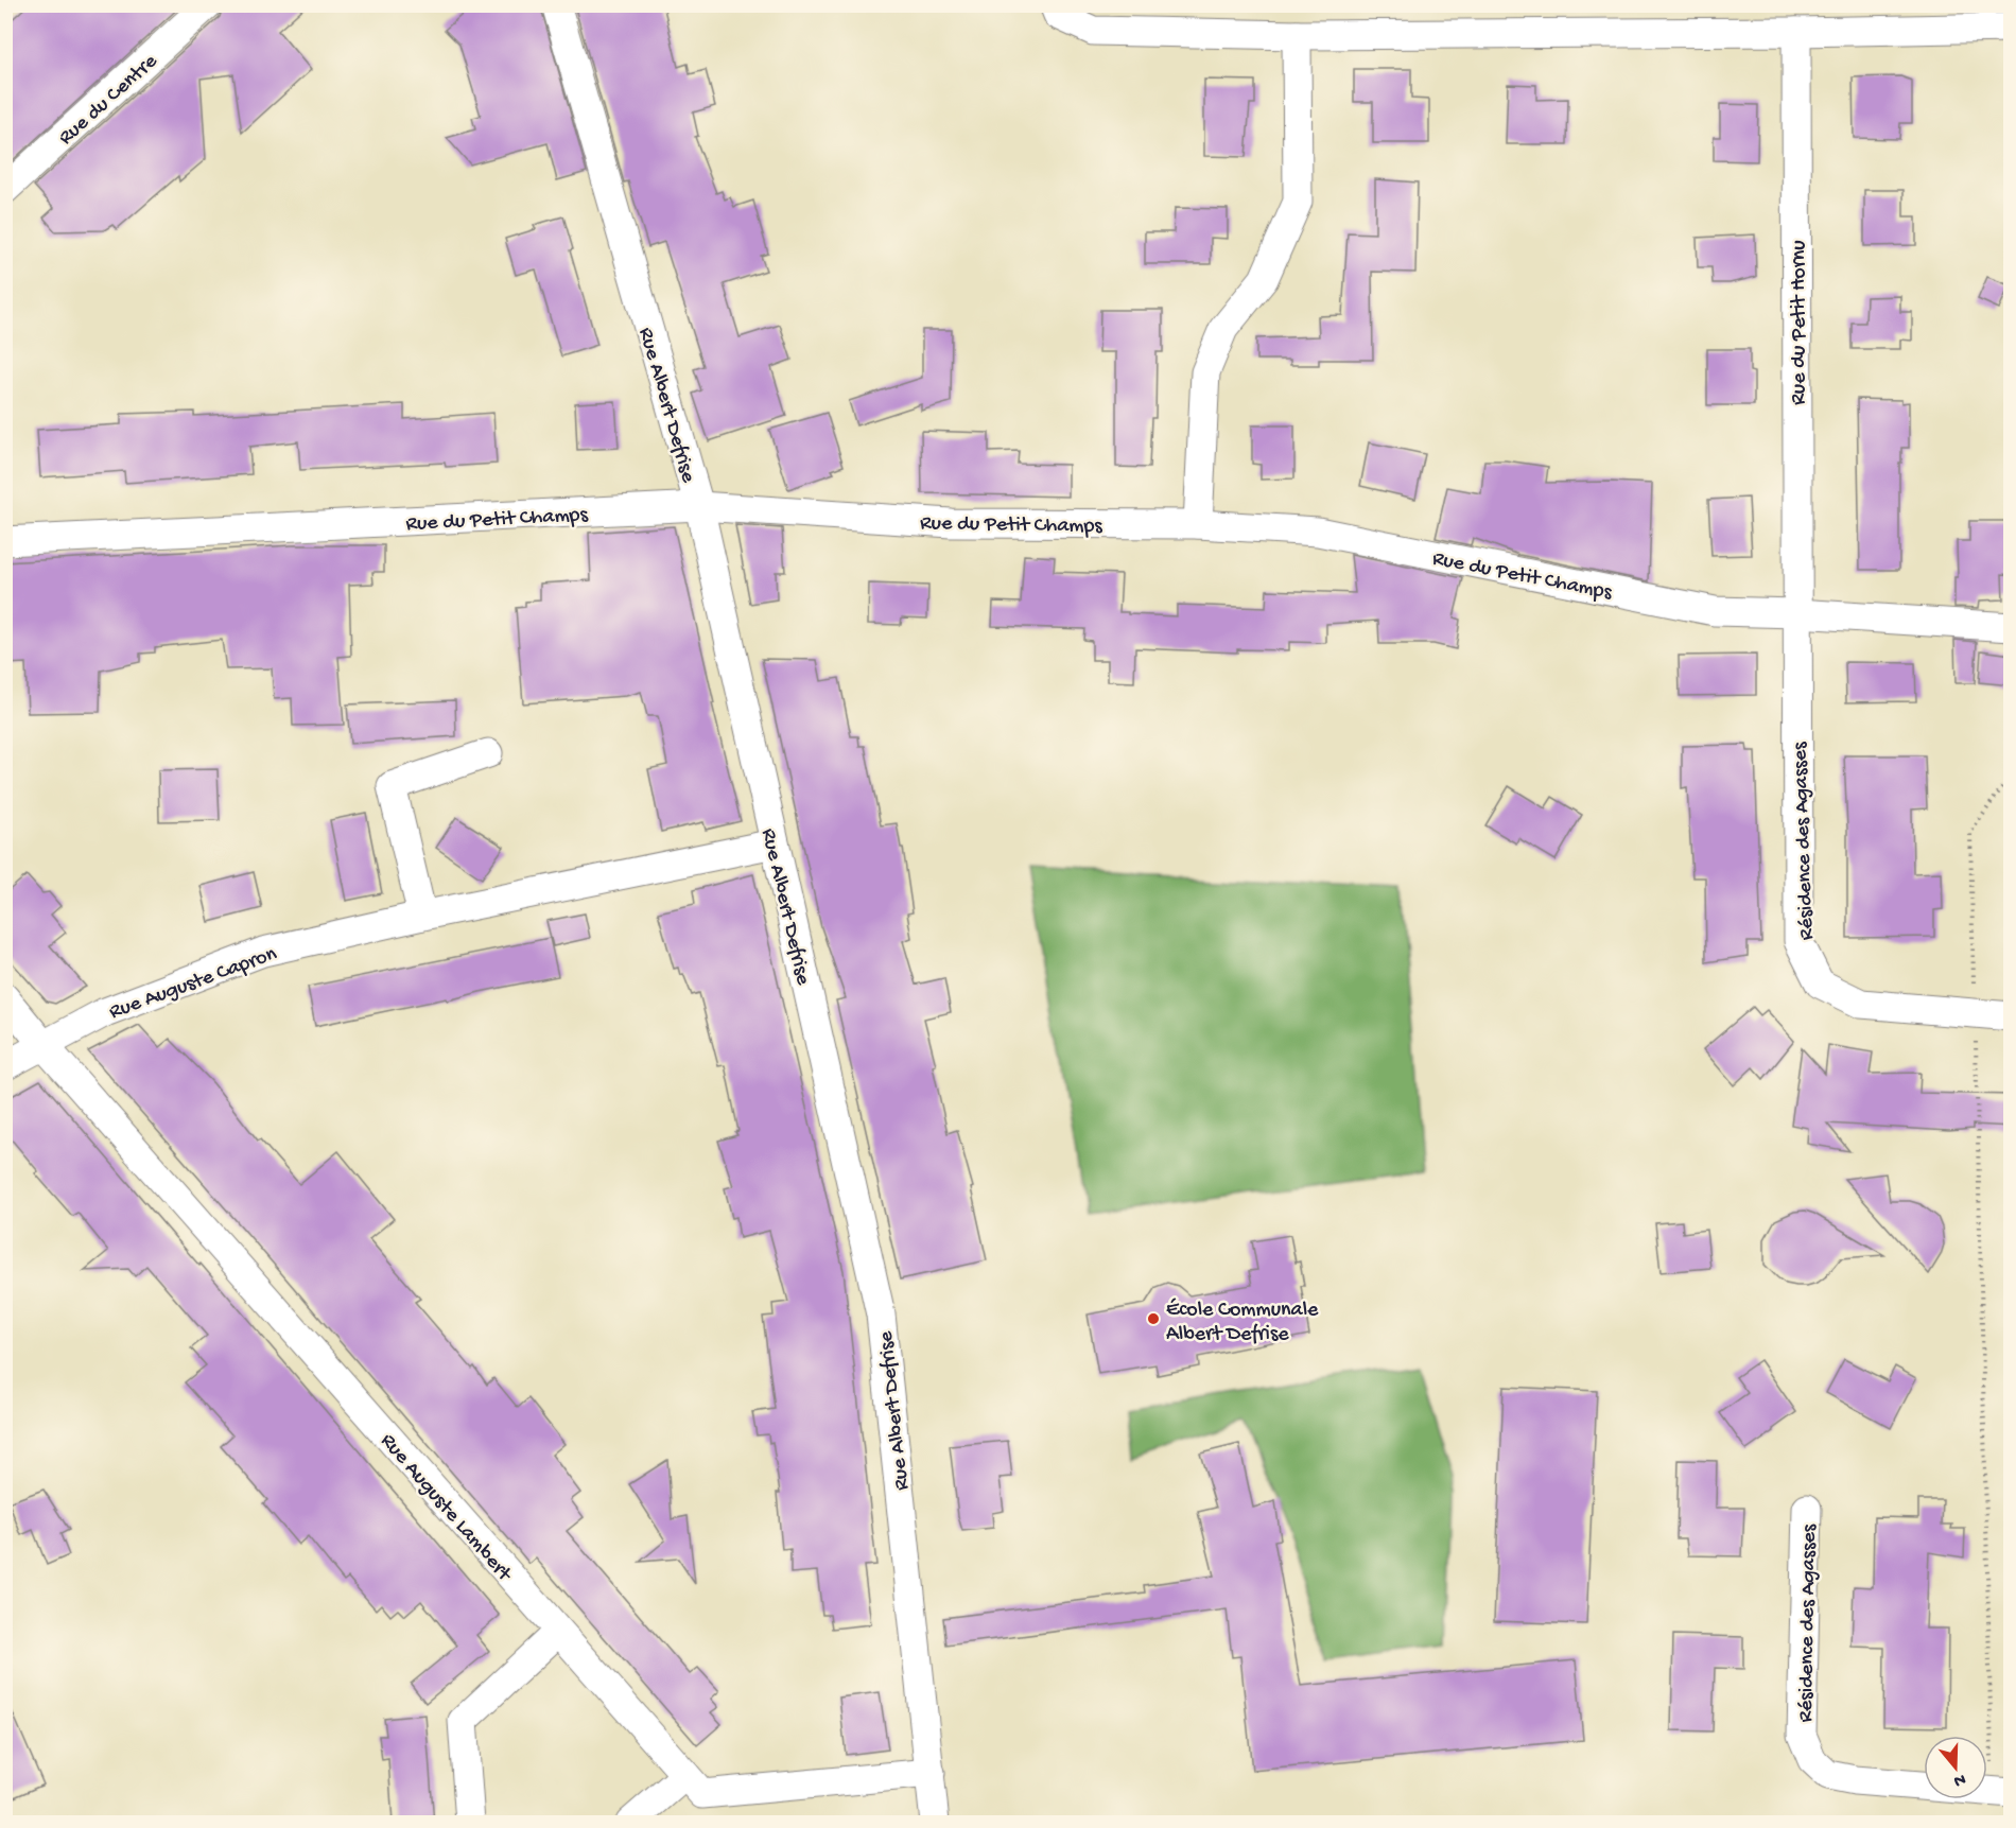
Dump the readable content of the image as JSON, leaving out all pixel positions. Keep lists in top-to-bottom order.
{
  "streets": {
    "street": [
      "Rue du Centre",
      "Rue du Petit Hornu",
      "Rue Albert Defrise",
      "Rue du Petit Champs",
      "Résidence des Agasses",
      "Rue Auguste Capron",
      "Rue Auguste Lambert"
    ]
  },
  "crossings": [
    ["Rue du Petit Hornu", "Rue du Petit Champs"],
    ["Rue du Petit Hornu", "Résidence des Agasses"],
    ["Rue Albert Defrise", "Rue du Petit Champs"],
    ["Rue Albert Defrise", "Rue Auguste Capron"],
    ["Rue Albert Defrise", "Rue Auguste Lambert"],
    ["Rue du Petit Champs", "Résidence des Agasses"],
    ["Rue Auguste Capron", "Rue Auguste Lambert"]
  ],
  "places": ["École Communale Albert Defrise"],
  "north": "bottom"
}
